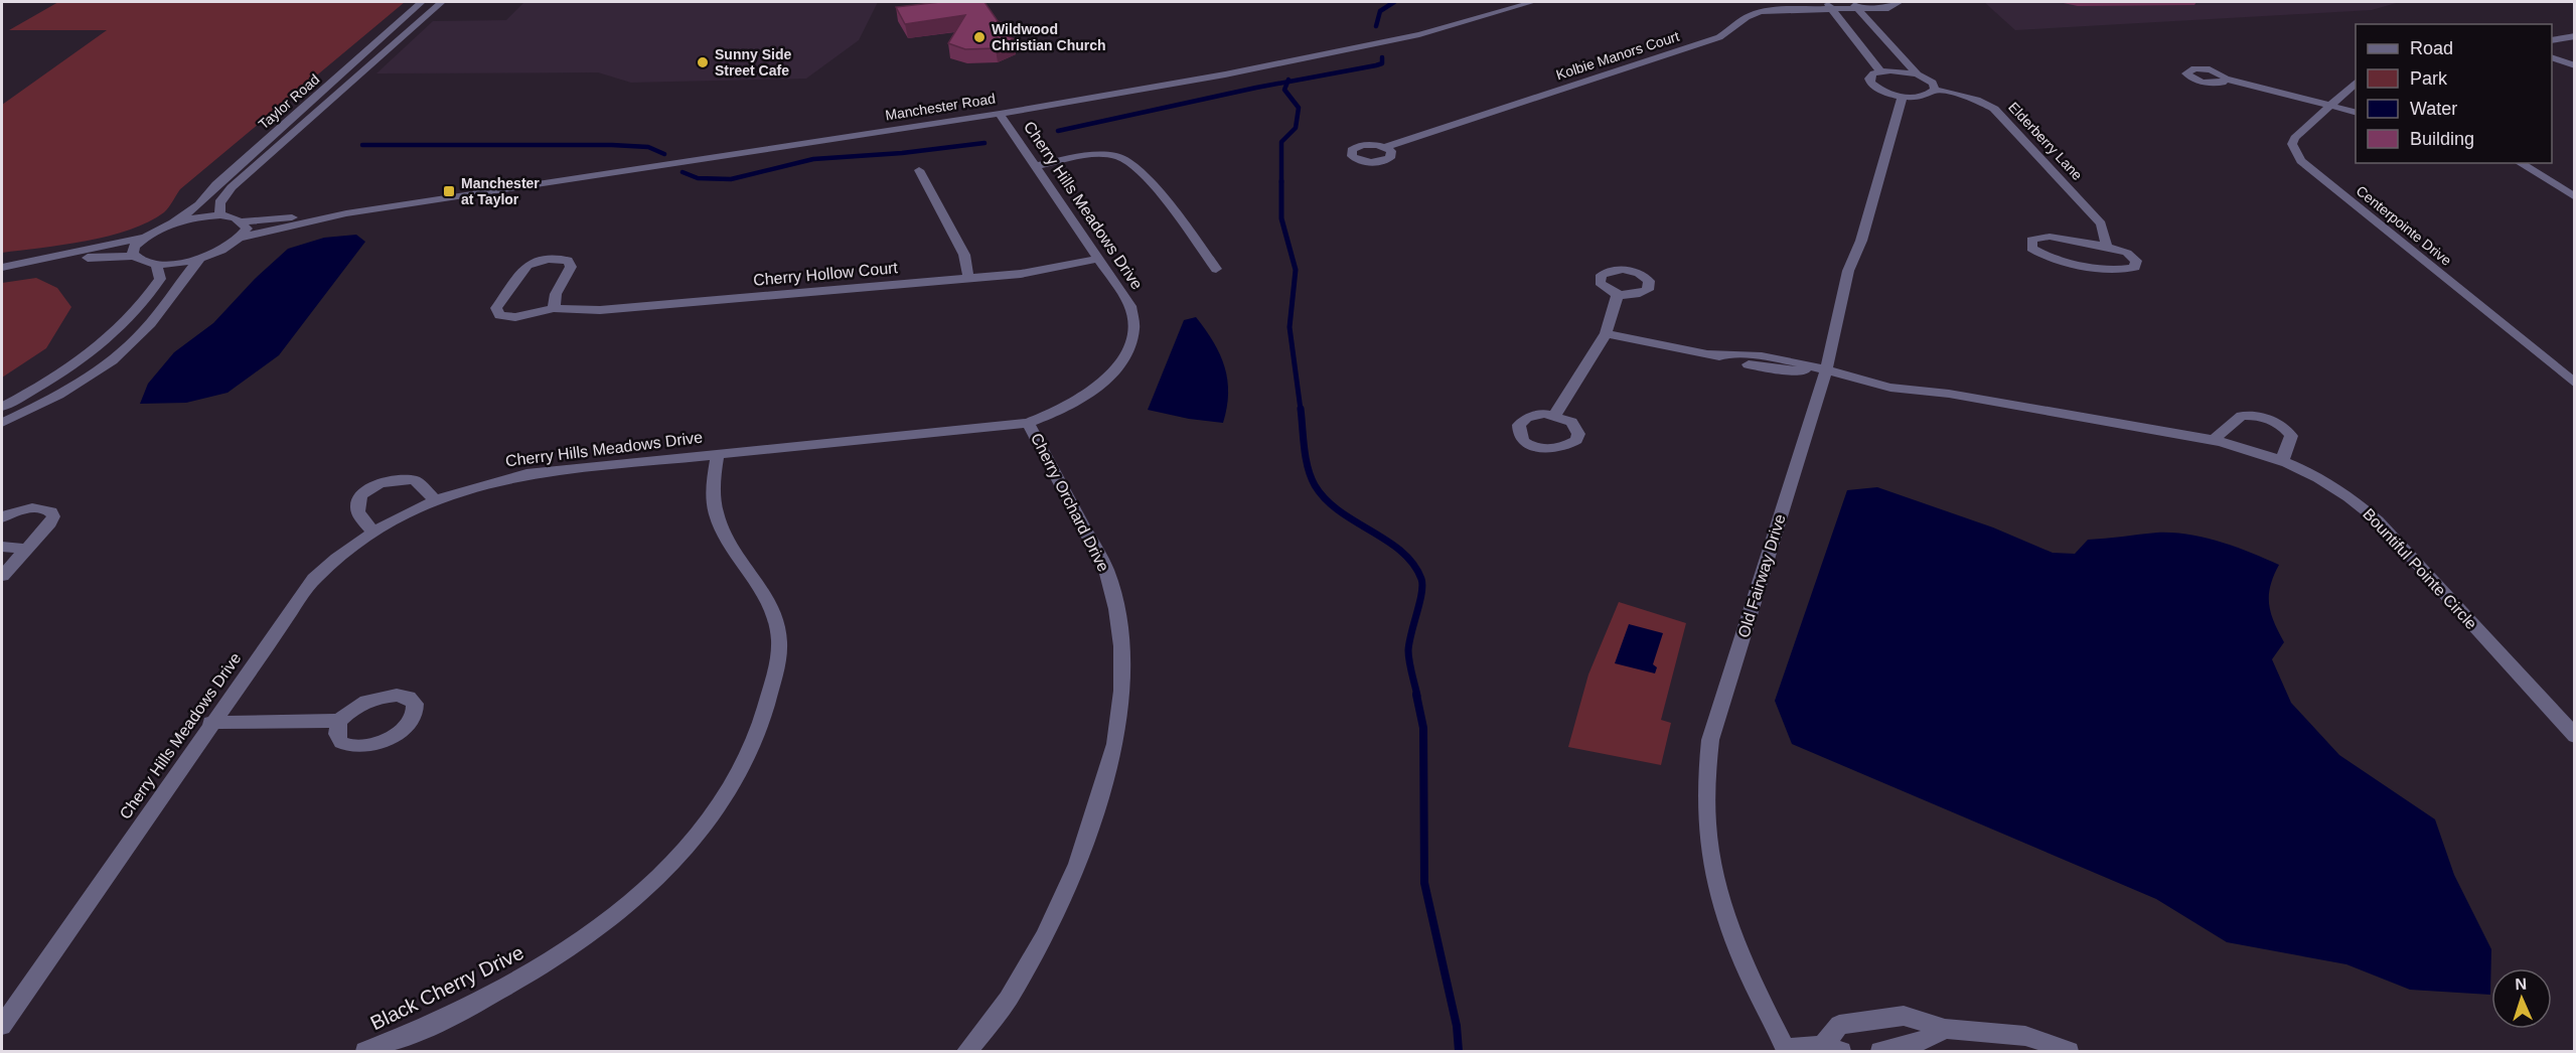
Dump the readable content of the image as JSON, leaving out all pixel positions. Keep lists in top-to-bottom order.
{
  "streets": {
    "street": [
      "Kolbie Manors Court",
      "Taylor Road",
      "Manchester Road",
      "Elderberry Lane",
      "Cherry Hills Meadows Drive",
      "Centerpointe Drive",
      "Cherry Hollow Court",
      "Cherry Orchard Drive",
      "Bountiful Pointe Circle",
      "Old Fairway Drive",
      "Black Cherry Drive"
    ]
  },
  "crossings": [
    ["Manchester Road", "Cherry Hills Meadows Drive"],
    ["Cherry Hills Meadows Drive", "Cherry Hollow Court"],
    ["Cherry Hills Meadows Drive", "Cherry Orchard Drive"],
    ["Cherry Hills Meadows Drive", "Black Cherry Drive"],
    ["Bountiful Pointe Circle", "Old Fairway Drive"]
  ],
  "places": {
    "other": ["Wildwood Christian Church", "Sunny Side Street Cafe"],
    "transit": ["Manchester at Taylor"]
  },
  "legend": [
    "Road",
    "Park",
    "Water",
    "Building"
  ],
  "north": "top"
}
